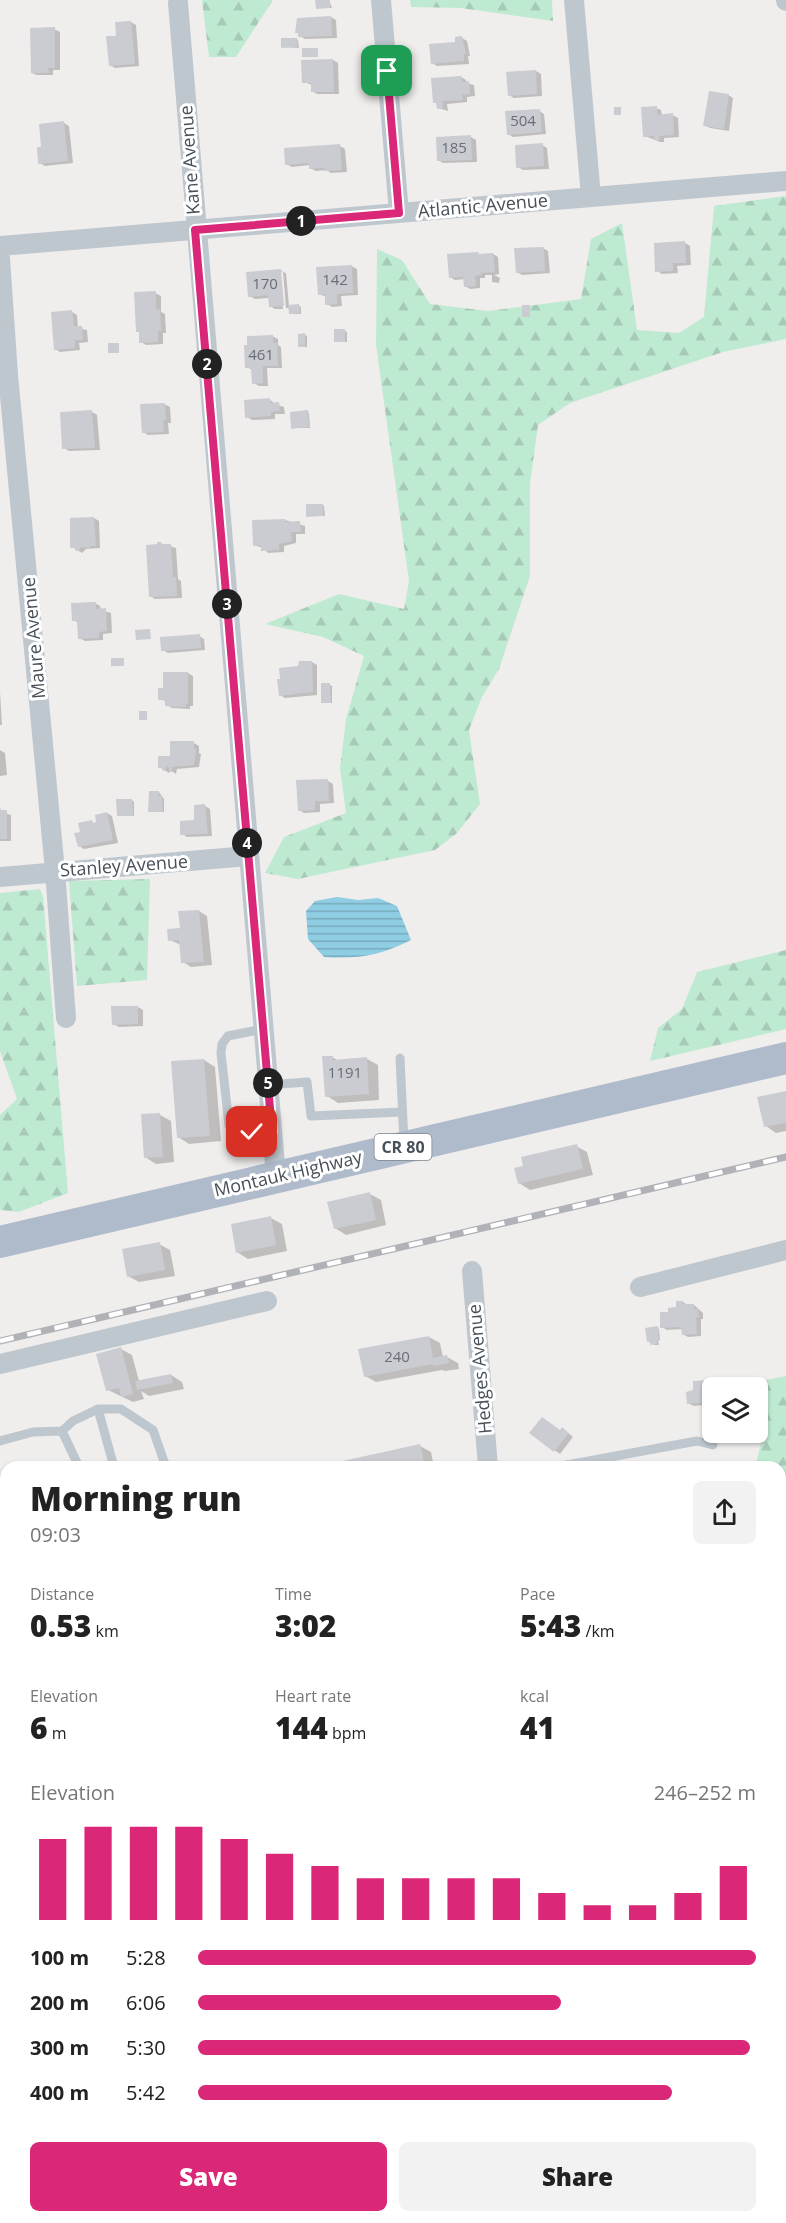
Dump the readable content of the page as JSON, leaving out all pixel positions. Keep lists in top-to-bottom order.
{
  "streets": {
    "main road": ["CR 80", "Montauk Highway"],
    "street": [
      "Kane Avenue",
      "Atlantic Avenue",
      "Maure Avenue",
      "Stanley Avenue",
      "Hedges Avenue"
    ]
  },
  "crossings": [
    ["Kane Avenue", "Atlantic Avenue"],
    ["Kane Avenue", "Stanley Avenue"],
    ["Kane Avenue", "Montauk Highway"],
    ["Maure Avenue", "Stanley Avenue"]
  ],
  "house_numbers": [
    "504",
    "185",
    "142",
    "170",
    "461",
    "1191",
    "240"
  ],
  "page": {
    "pins": [
      "1",
      "2",
      "3",
      "4",
      "5"
    ],
    "heading": ["Morning run", "09:03"],
    "stats": [
      ["Distance", "0.53 km"],
      ["Time", "3:02"],
      ["Pace", "5:43 /km"],
      ["Elevation", "6 m"],
      ["Heart rate", "144 bpm"],
      ["kcal", "41"]
    ],
    "chart": ["Elevation", "246–252 m"],
    "list": [
      {
        "name": "100 m",
        "note": "5:28"
      },
      {
        "name": "200 m",
        "note": "6:06"
      },
      {
        "name": "300 m",
        "note": "5:30"
      },
      {
        "name": "400 m",
        "note": "5:42"
      }
    ],
    "buttons": ["Save", "Share"]
  }
}
